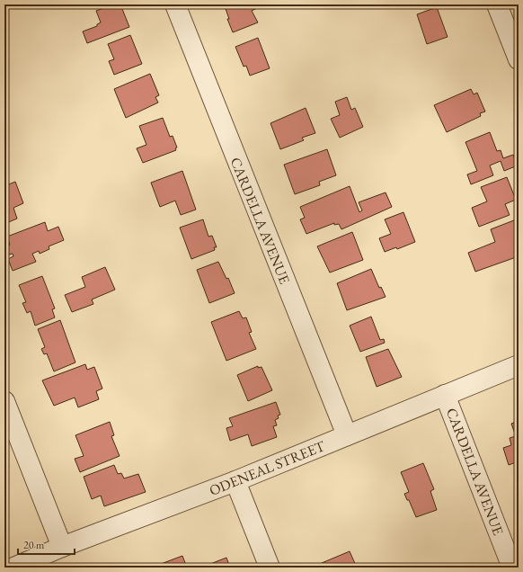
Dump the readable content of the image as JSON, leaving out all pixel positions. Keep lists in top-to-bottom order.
{
  "streets": {
    "street": ["CARDELLA AVENUE", "ODENEAL STREET"]
  },
  "crossings": [
    ["CARDELLA AVENUE", "ODENEAL STREET"]
  ],
  "scale_bar": "20 m"
}
